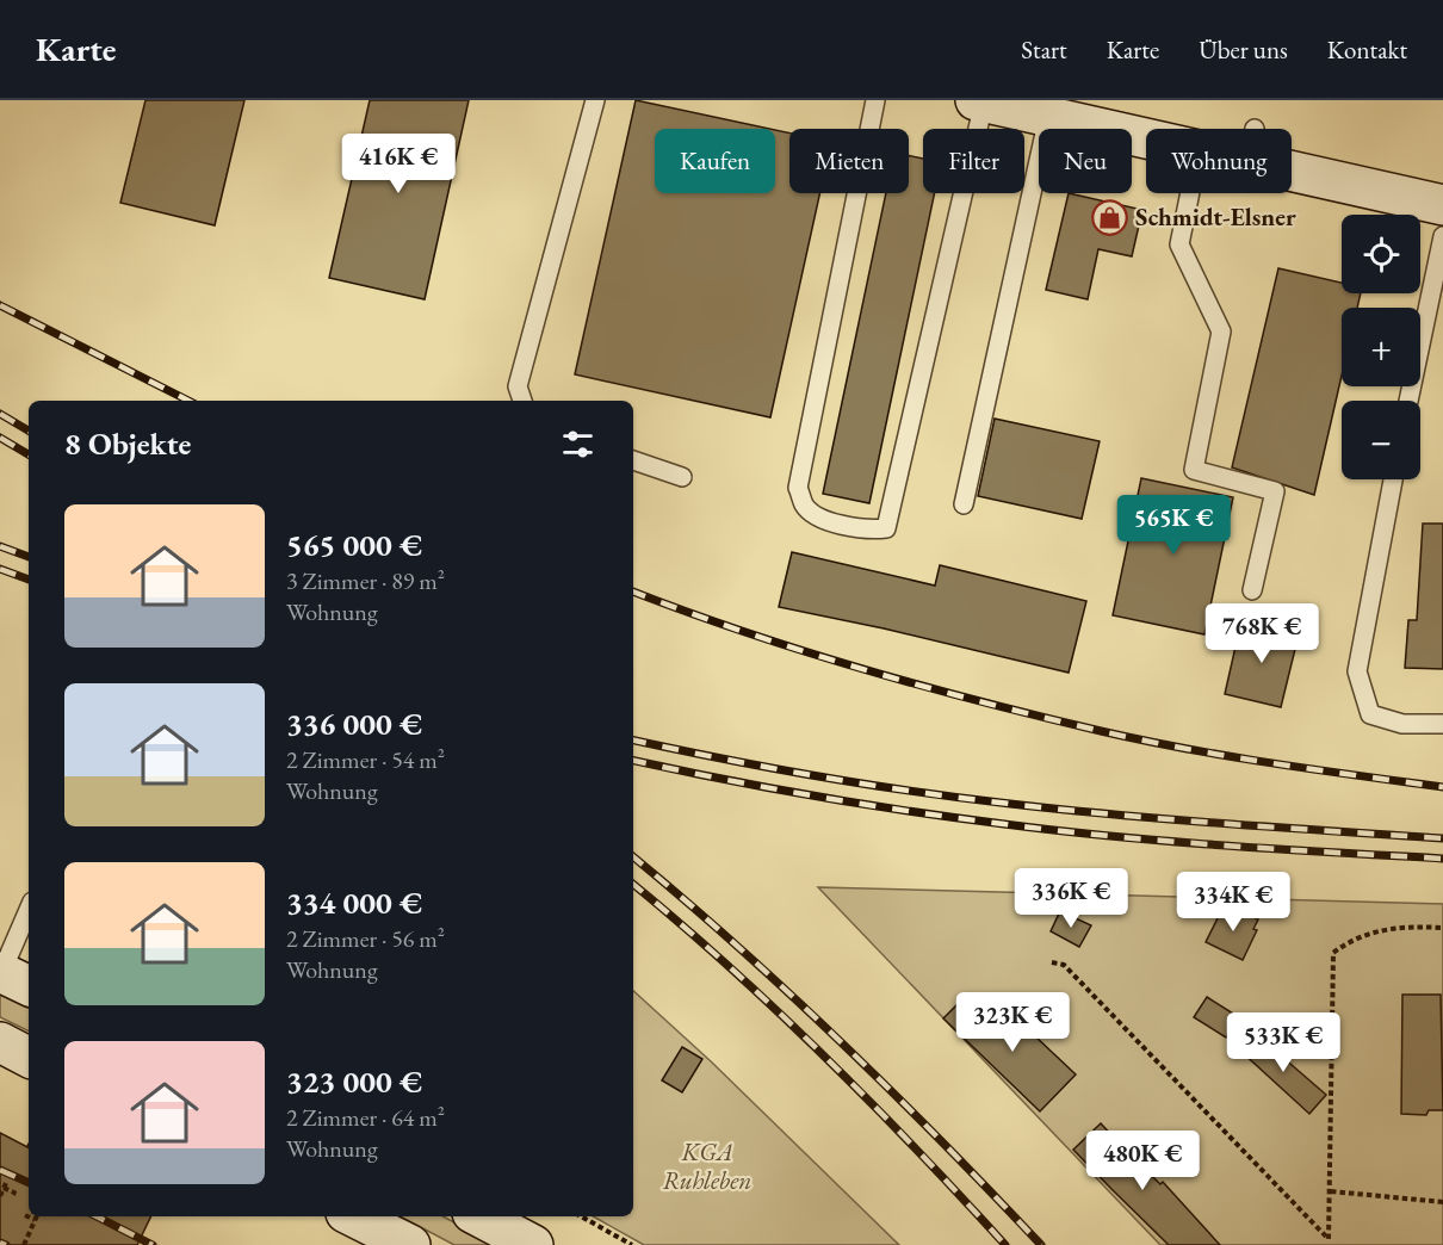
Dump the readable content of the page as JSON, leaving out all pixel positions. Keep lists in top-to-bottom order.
{
  "parks": ["KGA Ruhleben"],
  "places": {
    "shop": ["Schmidt-Elsner"]
  },
  "page": {
    "header": "Karte",
    "nav": [
      "Start",
      "Karte",
      "Über uns",
      "Kontakt"
    ],
    "chip": [
      "Kaufen",
      "Mieten",
      "Filter",
      "Neu",
      "Wohnung"
    ],
    "price": [
      "416K €",
      "565K €",
      "768K €",
      "336K €",
      "334K €",
      "323K €",
      "533K €",
      "480K €"
    ],
    "map_buttons": ["+", "−"],
    "heading": "8 Objekte",
    "list": [
      {
        "name": "565 000 €",
        "note": "3 Zimmer · 89 m² · Wohnung"
      },
      {
        "name": "336 000 €",
        "note": "2 Zimmer · 54 m² · Wohnung"
      },
      {
        "name": "334 000 €",
        "note": "2 Zimmer · 56 m² · Wohnung"
      },
      {
        "name": "323 000 €",
        "note": "2 Zimmer · 64 m² · Wohnung"
      }
    ]
  }
}
